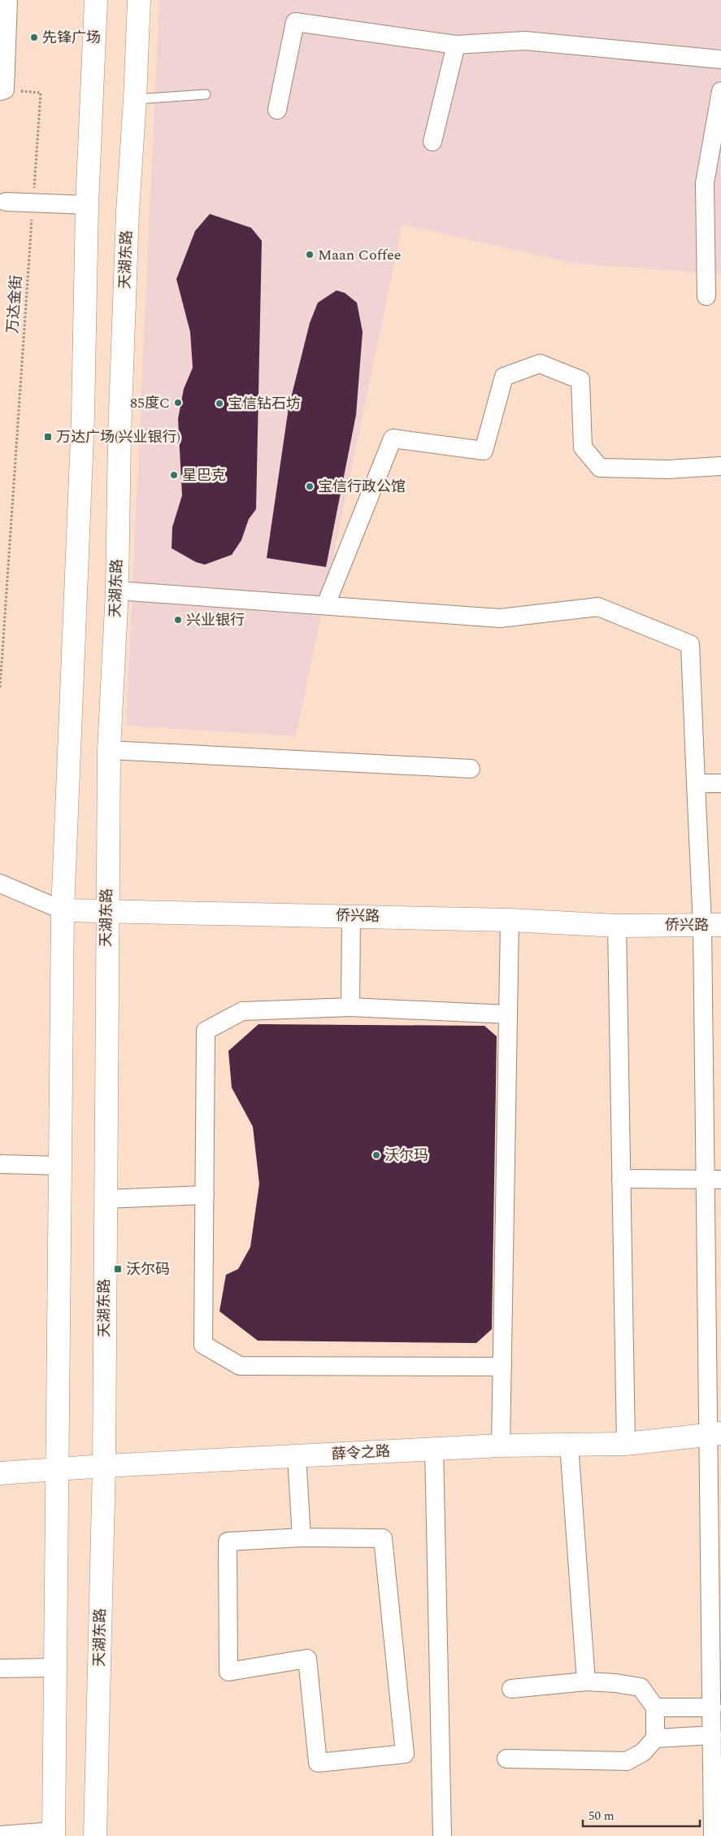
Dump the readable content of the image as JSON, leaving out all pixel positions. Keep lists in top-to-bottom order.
{
  "streets": {
    "main road": ["天湖东路", "侨兴路", "薛令之路"],
    "path": ["万达金街"]
  },
  "crossings": [
    ["天湖东路", "侨兴路"],
    ["天湖东路", "薛令之路"]
  ],
  "places": {
    "other": [
      "先锋广场",
      "Maan Coffee",
      "85度C",
      "宝信钻石坊",
      "星巴克",
      "宝信行政公馆",
      "兴业银行",
      "沃尔玛"
    ],
    "transit": ["万达广场(兴业银行)", "沃尔码"]
  },
  "scale_bar": "50 m"
}
